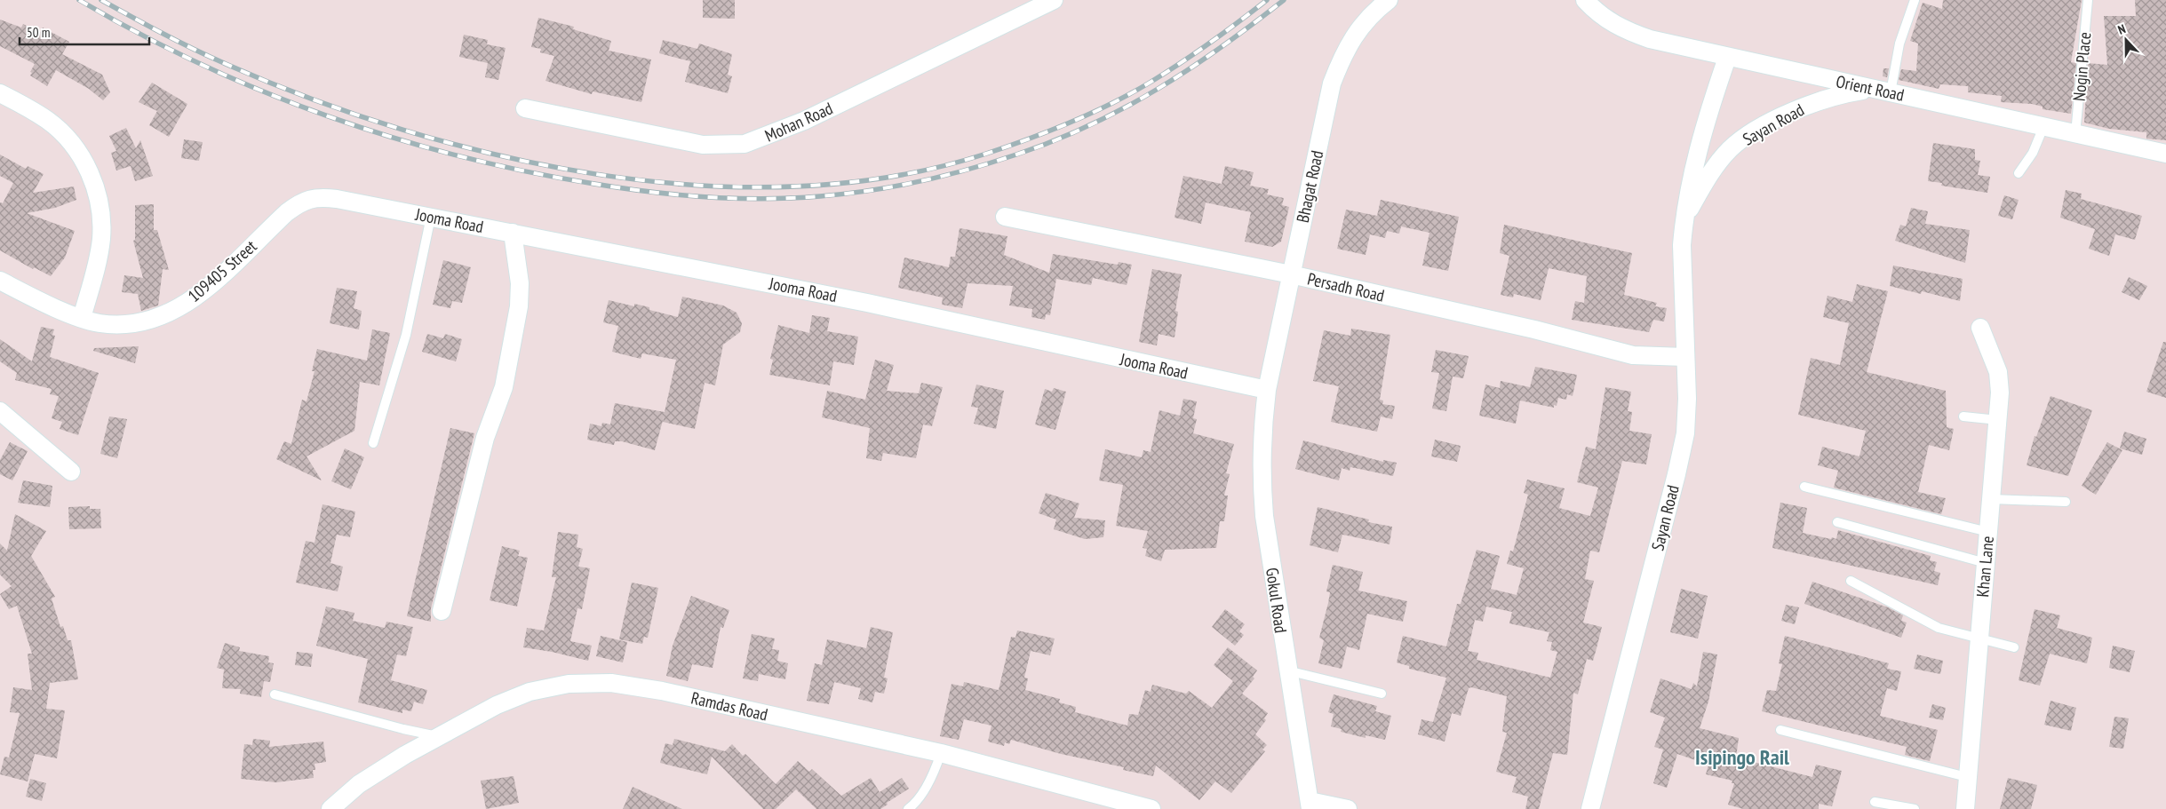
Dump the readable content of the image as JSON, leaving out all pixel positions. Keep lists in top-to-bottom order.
{
  "streets": {
    "street": [
      "Orient Road",
      "Mohan Road",
      "Sayan Road",
      "Bhagat Road",
      "Jooma Road",
      "109405 Street",
      "Persadh Road",
      "Khan Lane",
      "Gokul Road",
      "Ramdas Road"
    ],
    "lane": ["Nogin Place"]
  },
  "crossings": [
    ["Nogin Place", "Orient Road"],
    ["Orient Road", "Sayan Road"],
    ["Sayan Road", "Persadh Road"],
    ["Bhagat Road", "Jooma Road"],
    ["Bhagat Road", "Persadh Road"],
    ["Bhagat Road", "Gokul Road"],
    ["Jooma Road", "109405 Street"],
    ["Jooma Road", "Gokul Road"]
  ],
  "districts": ["Isipingo Rail"],
  "scale_bar": "50 m",
  "north": "top"
}
